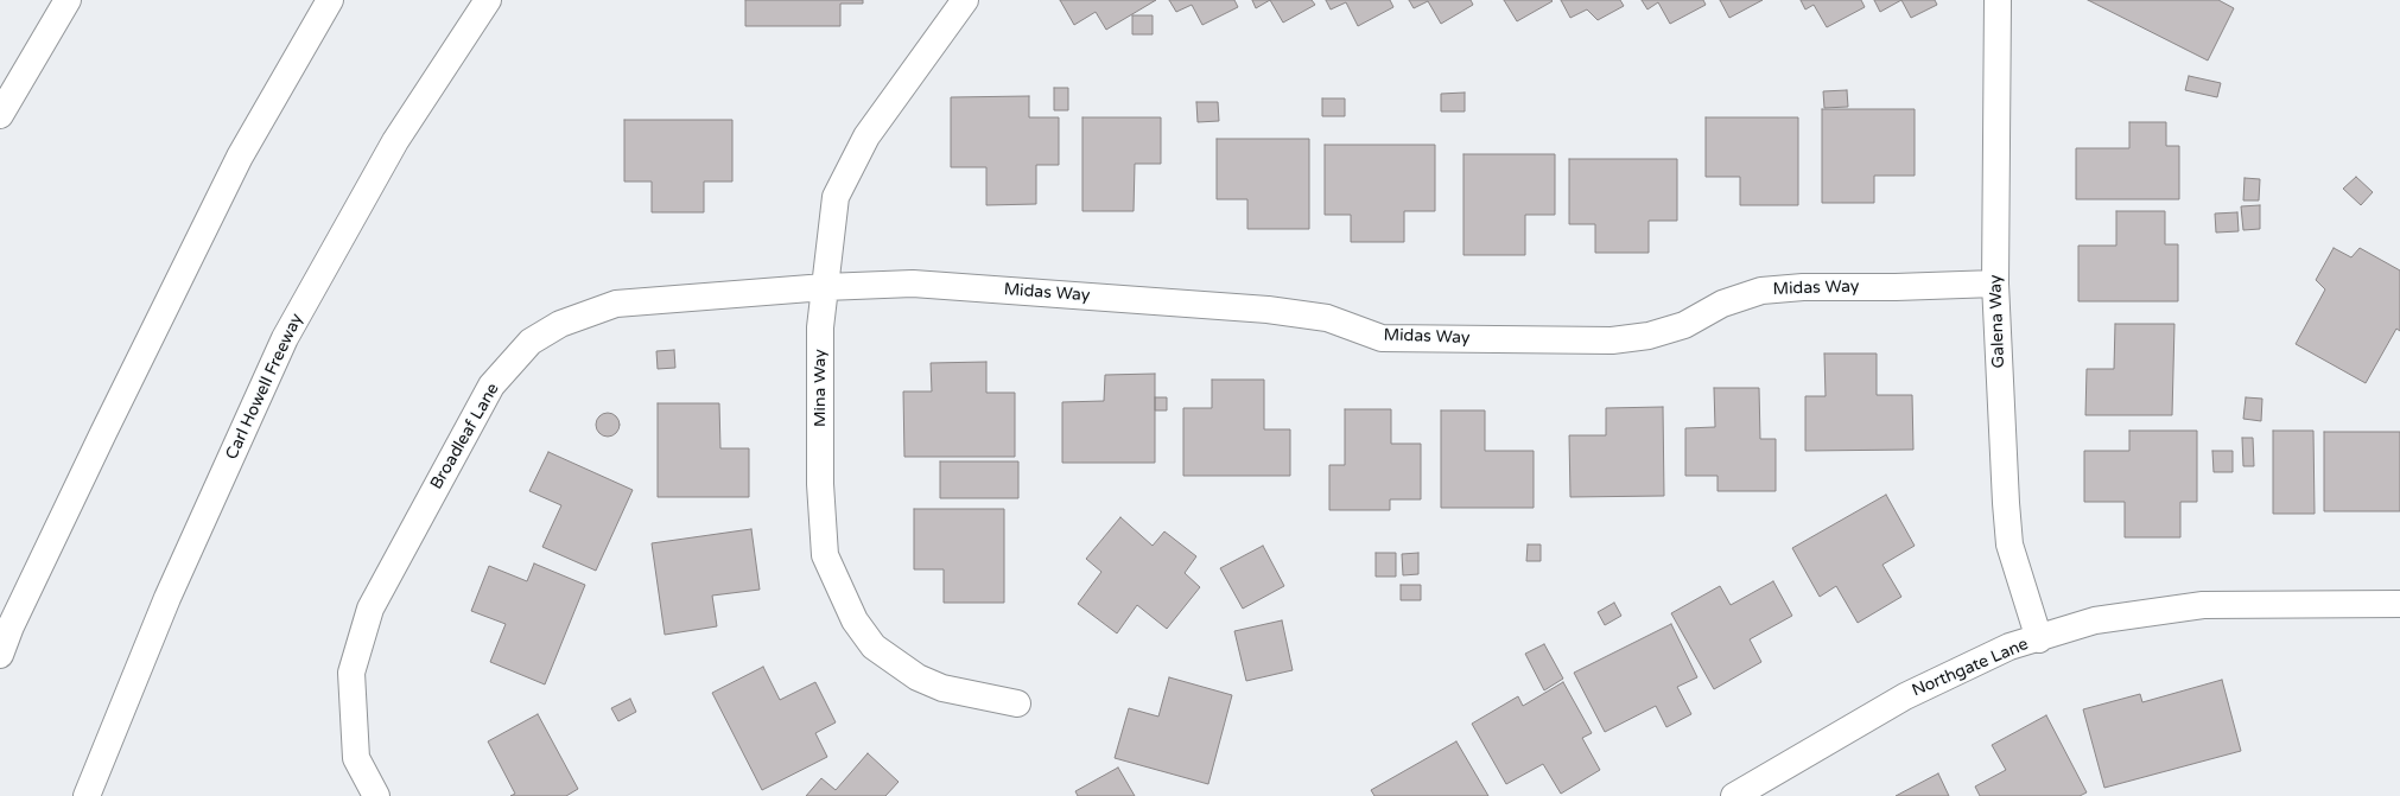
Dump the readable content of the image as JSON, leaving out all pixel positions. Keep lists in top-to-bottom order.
{
  "streets": {
    "main road": [
      "Midas Way",
      "Galena Way",
      "Carl Howell Freeway",
      "Mina Way",
      "Broadleaf Lane",
      "Northgate Lane"
    ]
  },
  "crossings": [
    ["Midas Way", "Galena Way"],
    ["Midas Way", "Mina Way"],
    ["Midas Way", "Broadleaf Lane"],
    ["Galena Way", "Northgate Lane"],
    ["Mina Way", "Broadleaf Lane"]
  ]
}
